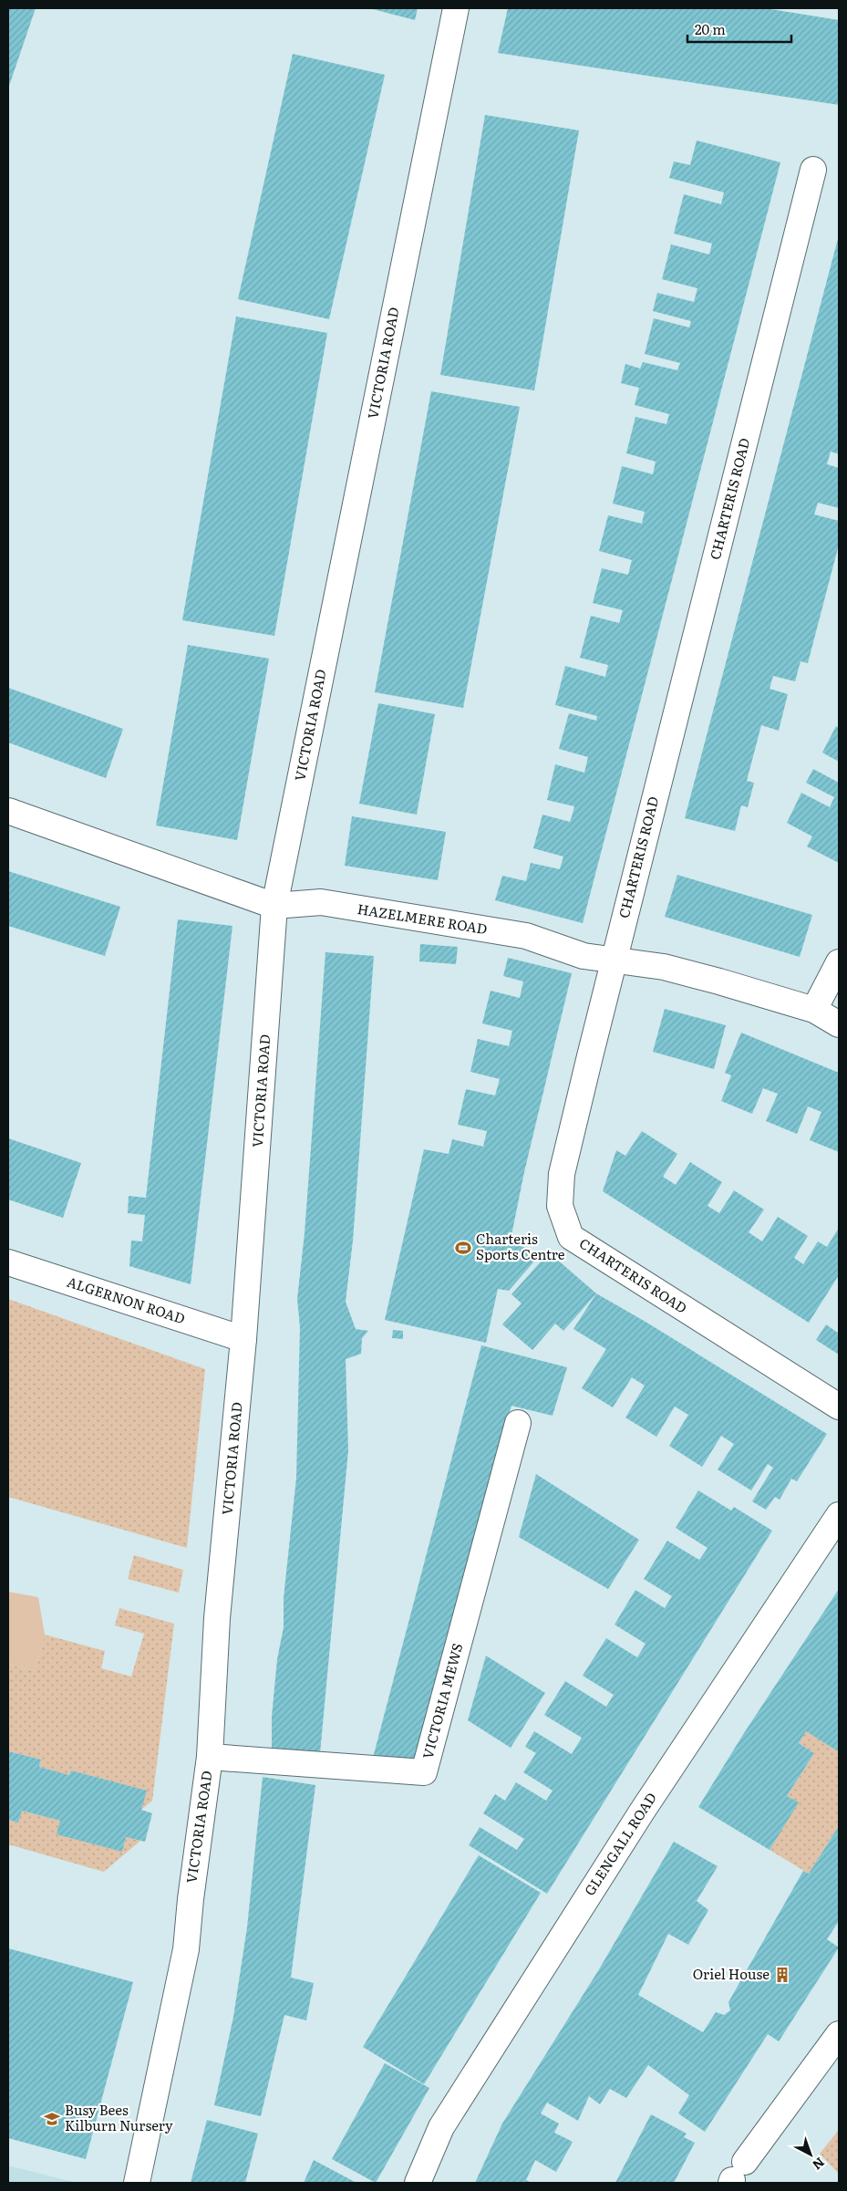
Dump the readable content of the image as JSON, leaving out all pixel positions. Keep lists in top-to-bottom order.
{
  "streets": {
    "street": [
      "VICTORIA ROAD",
      "CHARTERIS ROAD",
      "HAZELMERE ROAD",
      "ALGERNON ROAD",
      "VICTORIA MEWS",
      "GLENGALL ROAD"
    ]
  },
  "crossings": [
    ["VICTORIA ROAD", "HAZELMERE ROAD"],
    ["VICTORIA ROAD", "ALGERNON ROAD"],
    ["VICTORIA ROAD", "VICTORIA MEWS"],
    ["CHARTERIS ROAD", "HAZELMERE ROAD"]
  ],
  "places": {
    "sports": ["Charteris Sports Centre"],
    "building": ["Oriel House"],
    "school or university": ["Busy Bees Kilburn Nursery"]
  },
  "scale_bar": "20 m",
  "north": "bottom right"
}
